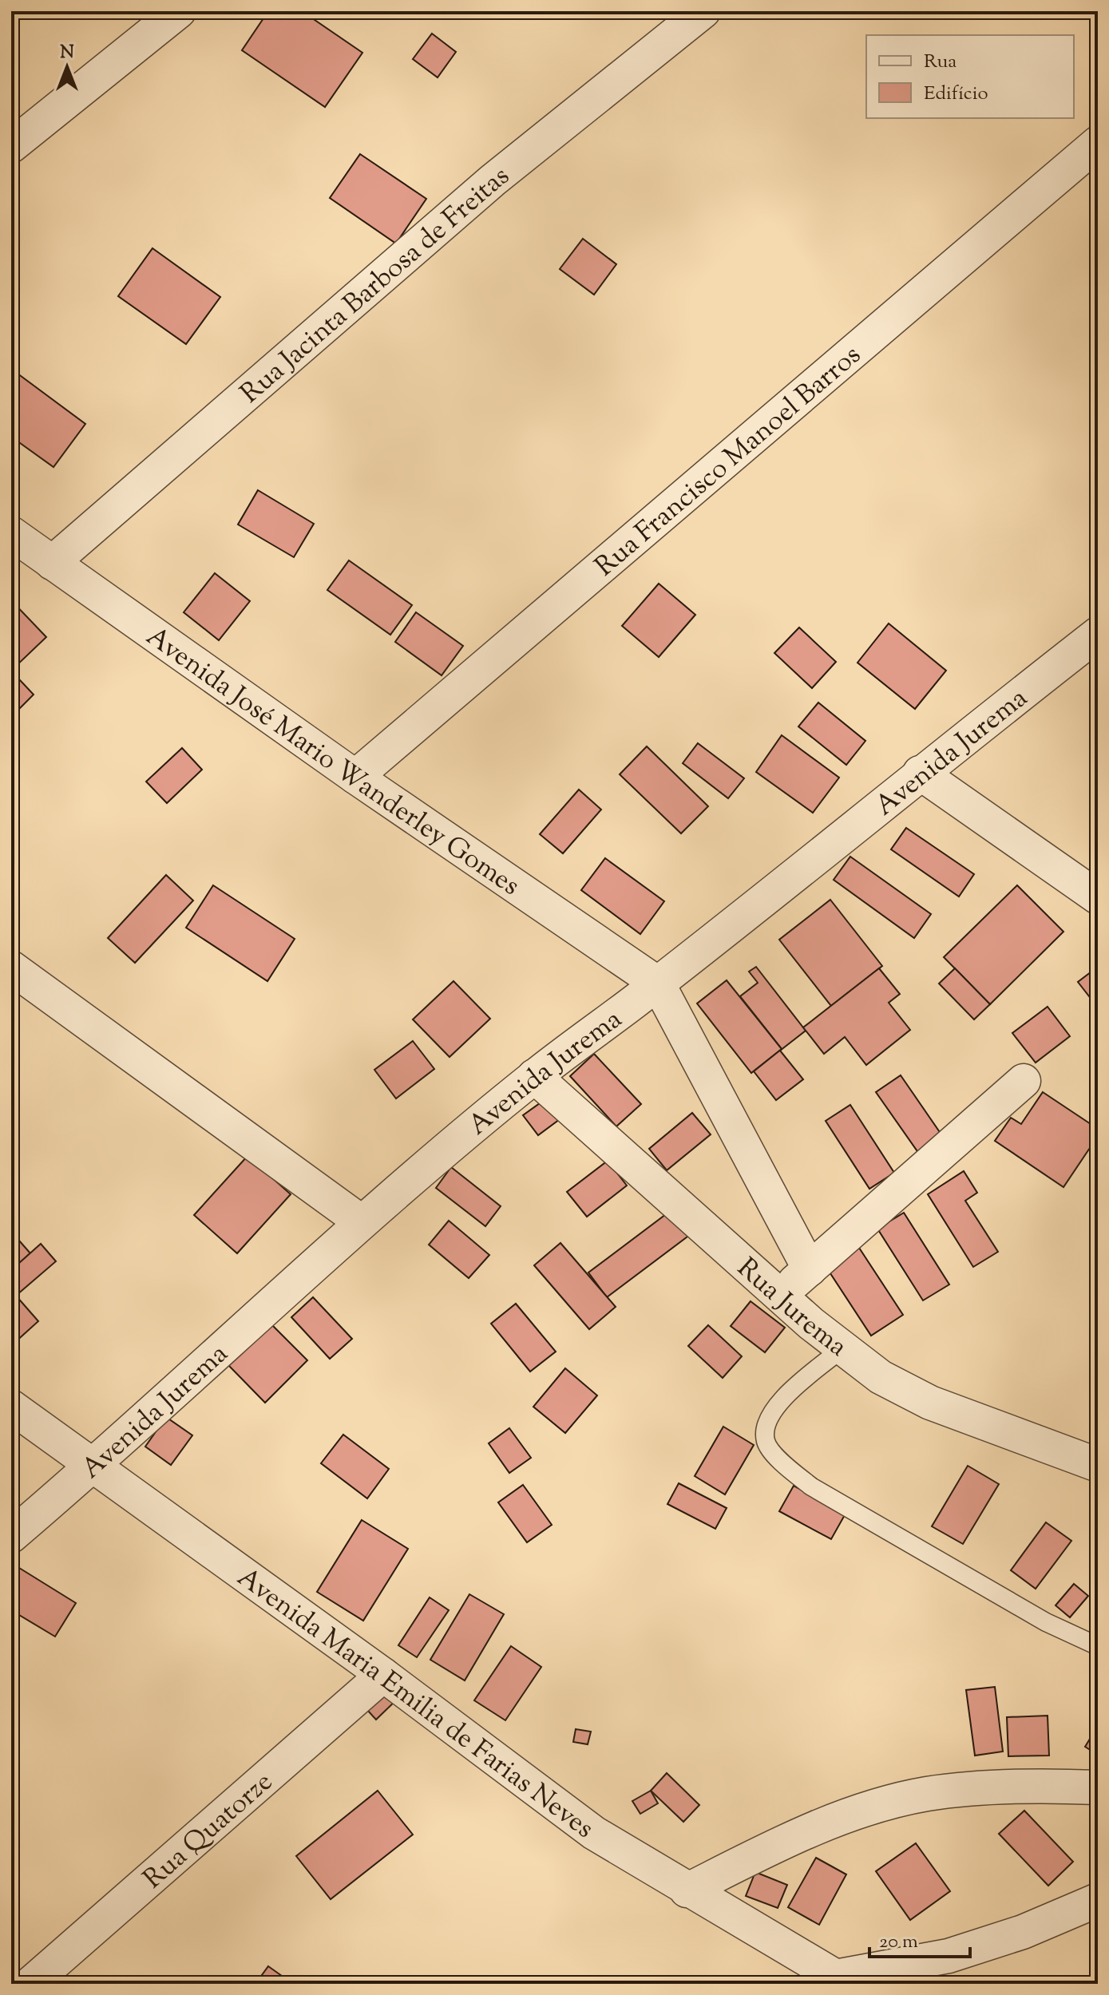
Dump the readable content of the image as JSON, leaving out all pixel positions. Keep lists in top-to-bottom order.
{
  "streets": {
    "street": [
      "Rua Jacinta Barbosa de Freitas",
      "Rua Francisco Manoel Barros",
      "Avenida Jurema",
      "Avenida José Mario Wanderley Gomes",
      "Rua Jurema",
      "Avenida Maria Emilia de Farias Neves",
      "Rua Quatorze"
    ]
  },
  "crossings": [
    ["Rua Jacinta Barbosa de Freitas", "Avenida José Mario Wanderley Gomes"],
    ["Rua Francisco Manoel Barros", "Avenida José Mario Wanderley Gomes"],
    ["Avenida Jurema", "Avenida José Mario Wanderley Gomes"],
    ["Avenida Jurema", "Rua Jurema"],
    ["Avenida Jurema", "Avenida Maria Emilia de Farias Neves"],
    ["Avenida Maria Emilia de Farias Neves", "Rua Quatorze"]
  ],
  "legend": ["Rua", "Edifício"],
  "scale_bar": "20 m",
  "north": "top"
}
